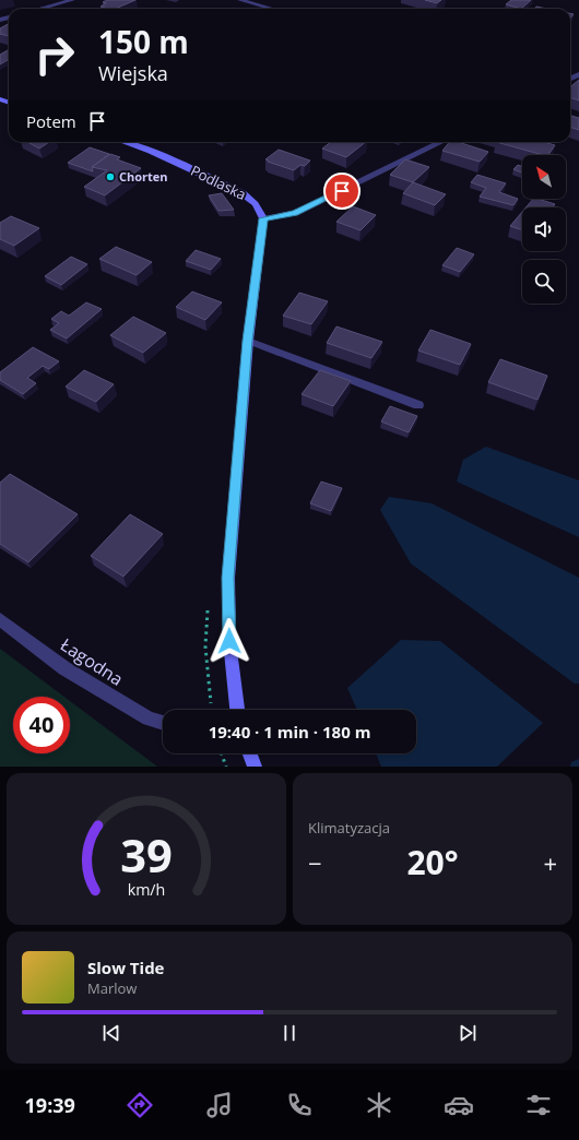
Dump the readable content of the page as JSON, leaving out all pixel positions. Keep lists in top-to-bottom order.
{
  "streets": {
    "street": ["Podlaska", "Łagodna"]
  },
  "places": ["Chorten"],
  "north": "top left",
  "page": {
    "turn": ["150 m", "Wiejska"],
    "then": "Potem",
    "limit": "40",
    "trip": "19:40 · 1 min · 180 m",
    "tile": "Klimatyzacja",
    "heat": ["−", "20°", "+"],
    "song": ["Slow Tide", "Marlow"],
    "tabs": "19:39",
    "gauge": ["39", "km/h"]
  }
}
